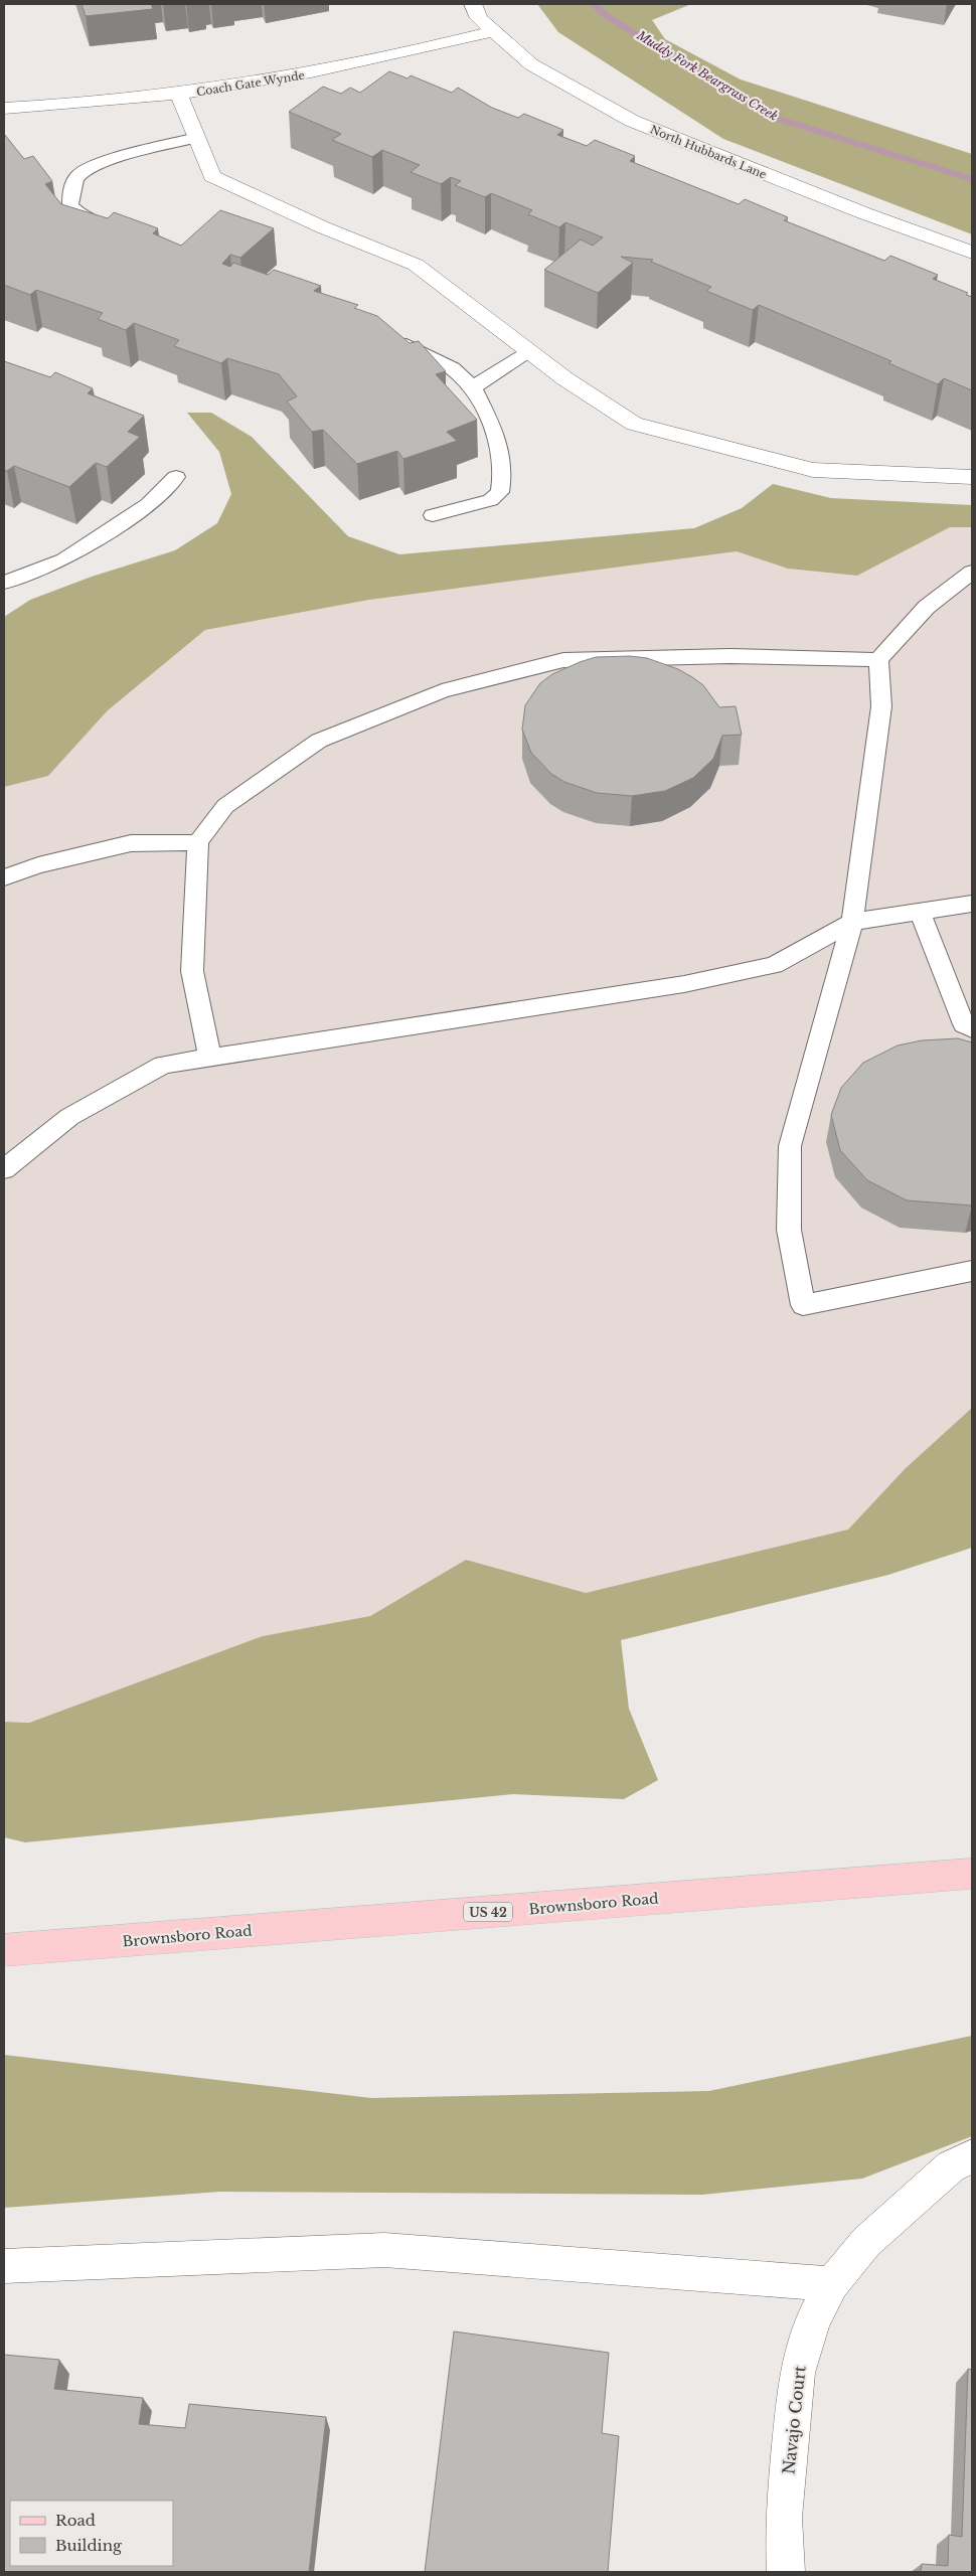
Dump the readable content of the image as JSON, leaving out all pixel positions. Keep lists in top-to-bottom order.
{
  "streets": {
    "main road": ["Brownsboro Road", "US 42"],
    "street": ["Coach Gate Wynde", "North Hubbards Lane", "Navajo Court"]
  },
  "crossings": [
    ["Coach Gate Wynde", "North Hubbards Lane"]
  ],
  "water": ["Muddy Fork Beargrass Creek"],
  "legend": ["Road", "Building"]
}
